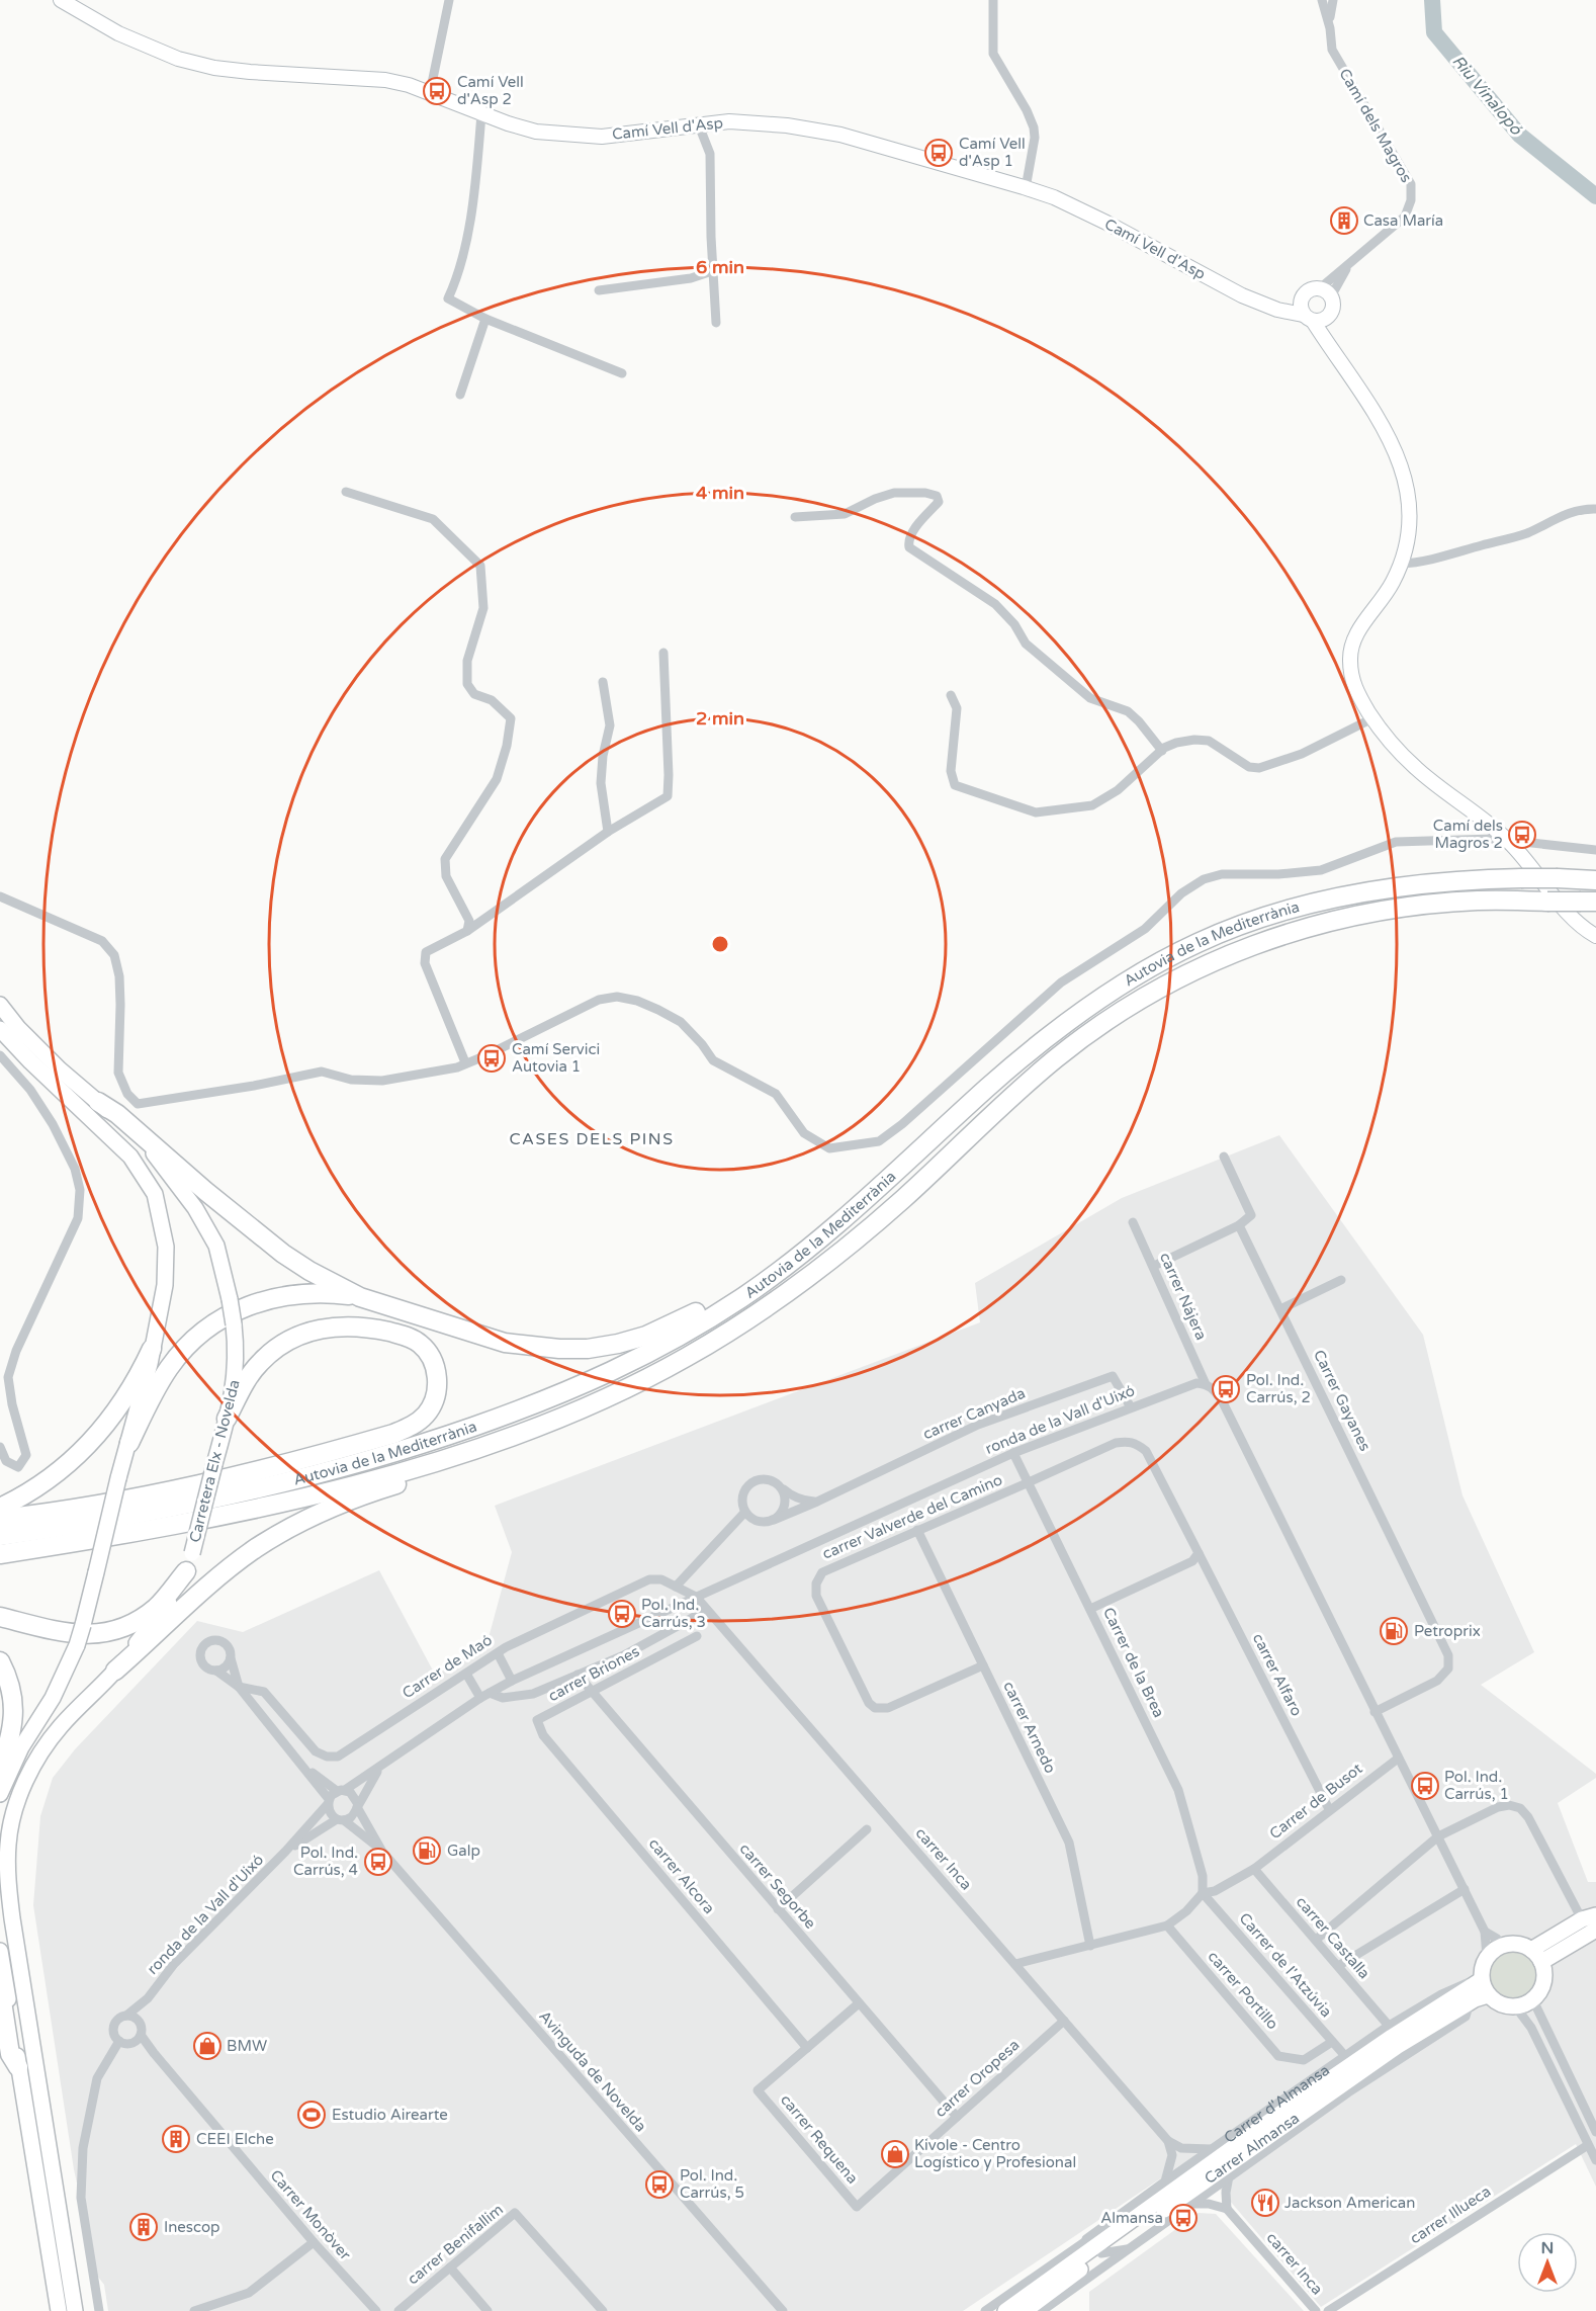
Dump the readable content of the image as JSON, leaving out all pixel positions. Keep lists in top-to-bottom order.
{
  "streets": {
    "highway": ["Autovia de la Mediterrània"],
    "main road": ["Carretera Elx - Novelda", "Carrer d'Almansa", "Carrer Almansa"],
    "street": [
      "Camí dels Magros",
      "Camí Vell d'Asp",
      "carrer Nájera",
      "Carrer Gayanes",
      "carrer Canyada",
      "ronda de la Vall d'Uixó",
      "carrer Valverde del Camino",
      "Carrer de la Brea",
      "Carrer de Maó",
      "carrer Briones",
      "carrer Alfaro",
      "carrer Arnedo",
      "Carrer de Busot",
      "carrer Inca",
      "carrer Alcora",
      "carrer Segorbe",
      "carrer Castalla",
      "Carrer de l'Atzúvia",
      "carrer Portillo",
      "Avinguda de Novelda",
      "carrer Oropesa",
      "carrer Requena",
      "Carrer Monòver",
      "carrer Illueca",
      "carrer Benifallim"
    ]
  },
  "crossings": [
    ["Camí dels Magros", "Camí Vell d'Asp"],
    ["carrer Nájera", "ronda de la Vall d'Uixó"],
    ["carrer Canyada", "ronda de la Vall d'Uixó"],
    ["ronda de la Vall d'Uixó", "Carrer de la Brea"],
    ["ronda de la Vall d'Uixó", "Carrer de Maó"],
    ["ronda de la Vall d'Uixó", "carrer Inca"],
    ["ronda de la Vall d'Uixó", "Carrer Monòver"],
    ["carrer Valverde del Camino", "Carrer de la Brea"],
    ["carrer Valverde del Camino", "carrer Alfaro"],
    ["carrer Valverde del Camino", "carrer Arnedo"],
    ["Carrer de la Brea", "Carrer de l'Atzúvia"],
    ["Carrer de Maó", "carrer Inca"],
    ["carrer Briones", "carrer Alcora"],
    ["carrer Briones", "carrer Segorbe"],
    ["carrer Alfaro", "Carrer de Busot"],
    ["Carrer de Busot", "carrer Castalla"],
    ["carrer Inca", "carrer Oropesa"],
    ["carrer Alcora", "carrer Requena"],
    ["carrer Segorbe", "carrer Oropesa"],
    ["carrer Castalla", "Carrer d'Almansa"],
    ["Carrer de l'Atzúvia", "Carrer d'Almansa"],
    ["carrer Portillo", "Carrer d'Almansa"],
    ["carrer Oropesa", "carrer Requena"],
    ["Carrer d'Almansa", "Carrer Almansa"]
  ],
  "districts": ["CASES DELS PINS"],
  "water": ["Riu Vinalopó"],
  "places": {
    "bus stop": [
      "Camí Vell d'Asp 2",
      "Camí Vell d'Asp 1",
      "Camí dels Magros 2",
      "Camí Servici Autovia 1",
      "Pol. Ind. Carrús, 2",
      "Pol. Ind. Carrús, 3",
      "Pol. Ind. Carrús, 1",
      "Pol. Ind. Carrús, 4",
      "Pol. Ind. Carrús, 5",
      "Almansa"
    ],
    "building": ["Casa María", "CEEI Elche", "Inescop"],
    "fuel station": ["Petroprix", "Galp"],
    "shop": ["BMW", "Kivole - Centro Logístico y Profesional"],
    "sports": ["Estudio Airearte"],
    "restaurant": ["Jackson American"]
  },
  "north": "top",
  "rings": ["6 min", "4 min", "2 min"]
}
